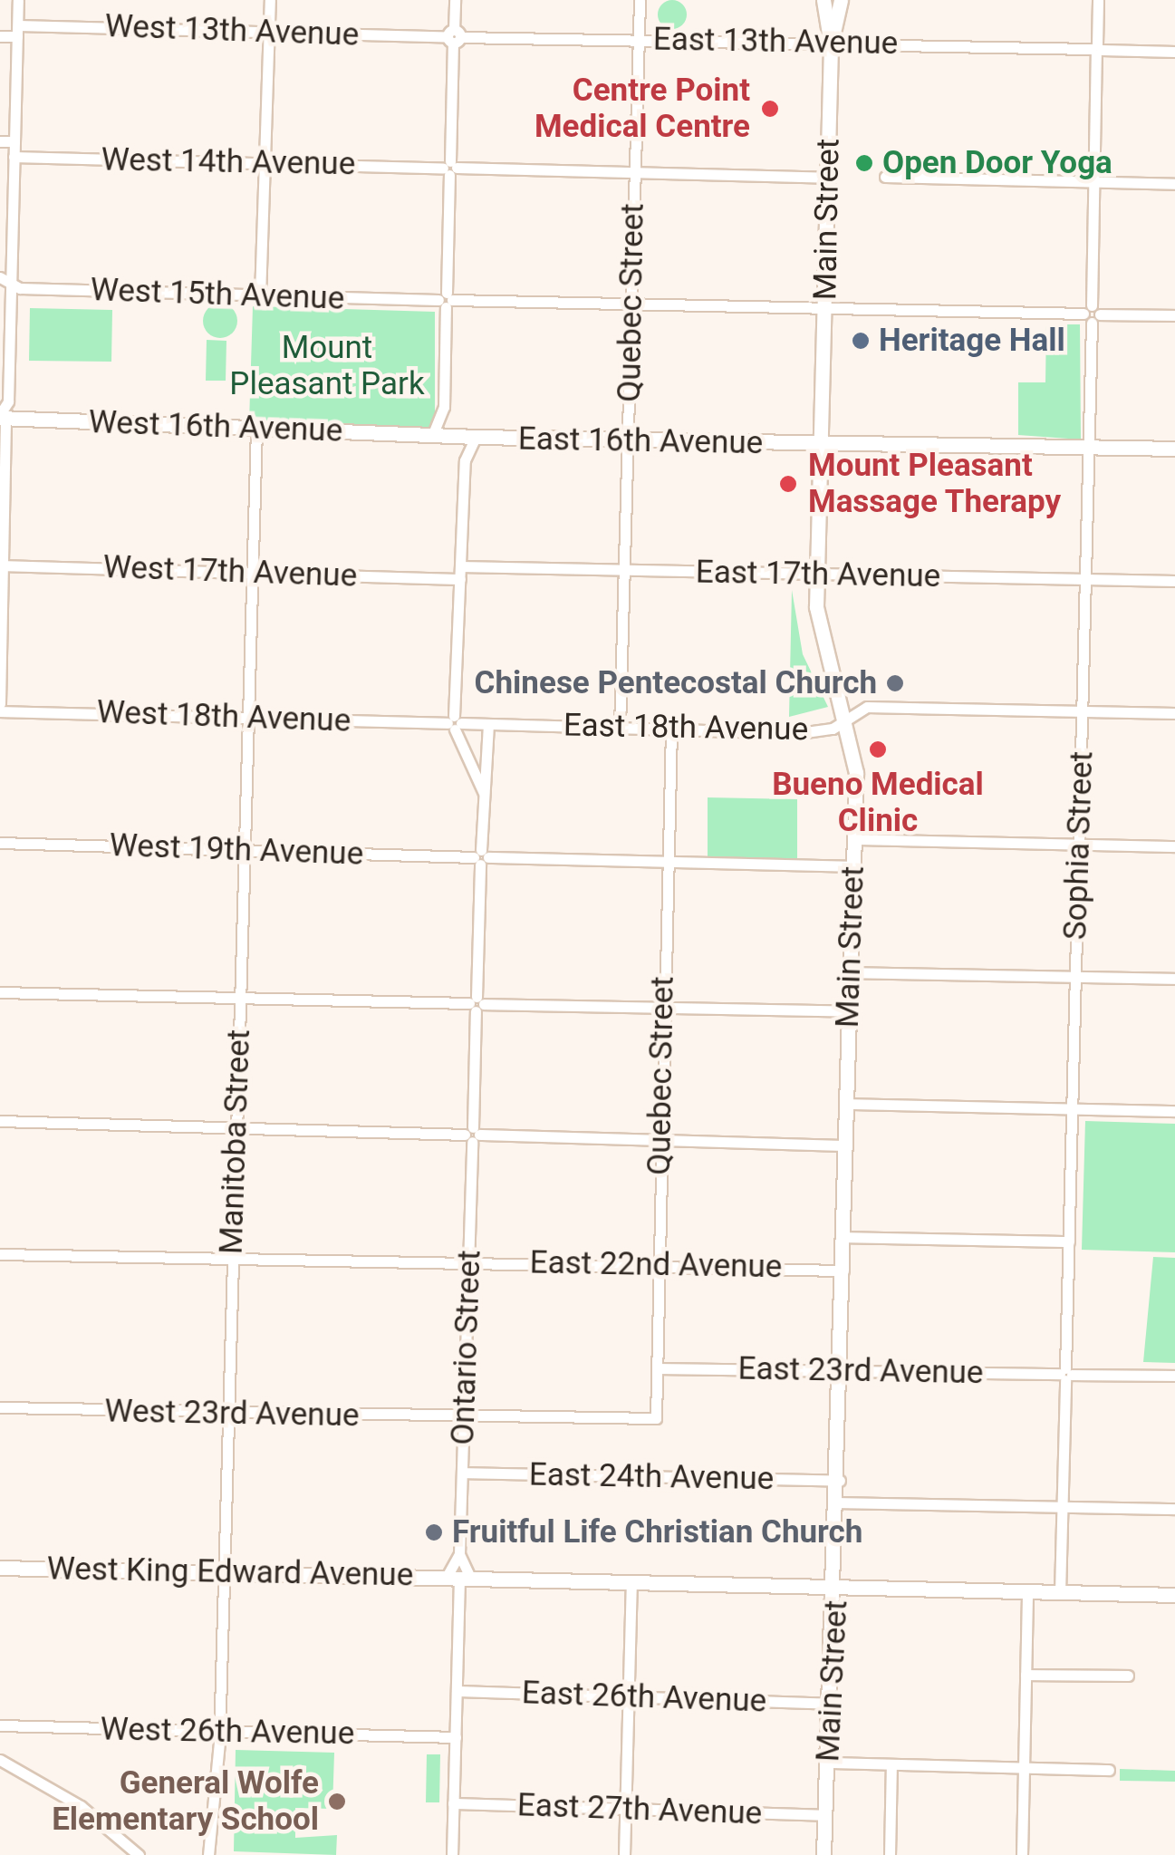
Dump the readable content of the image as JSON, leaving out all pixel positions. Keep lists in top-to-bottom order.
{
  "streets": {
    "main road": [
      "Main Street",
      "West 16th Avenue",
      "East 16th Avenue",
      "West King Edward Avenue"
    ],
    "street": [
      "West 13th Avenue",
      "East 13th Avenue",
      "West 14th Avenue",
      "West 15th Avenue",
      "Quebec Street",
      "West 17th Avenue",
      "East 17th Avenue",
      "West 18th Avenue",
      "East 18th Avenue",
      "Sophia Street",
      "West 19th Avenue",
      "Manitoba Street",
      "East 22nd Avenue",
      "Ontario Street",
      "East 23rd Avenue",
      "West 23rd Avenue",
      "East 24th Avenue",
      "East 26th Avenue",
      "West 26th Avenue",
      "East 27th Avenue"
    ]
  },
  "crossings": [
    ["West 13th Avenue", "East 13th Avenue"],
    ["East 13th Avenue", "Main Street"],
    ["East 13th Avenue", "Quebec Street"],
    ["East 13th Avenue", "Sophia Street"],
    ["West 14th Avenue", "Main Street"],
    ["West 14th Avenue", "Quebec Street"],
    ["Main Street", "West 15th Avenue"],
    ["Main Street", "East 16th Avenue"],
    ["Main Street", "East 17th Avenue"],
    ["Main Street", "East 18th Avenue"],
    ["Main Street", "West 19th Avenue"],
    ["Main Street", "East 22nd Avenue"],
    ["Main Street", "East 23rd Avenue"],
    ["Main Street", "East 24th Avenue"],
    ["Main Street", "West King Edward Avenue"],
    ["Main Street", "East 26th Avenue"],
    ["Main Street", "East 27th Avenue"],
    ["West 15th Avenue", "Quebec Street"],
    ["West 15th Avenue", "Sophia Street"],
    ["Quebec Street", "East 16th Avenue"],
    ["Quebec Street", "East 17th Avenue"],
    ["Quebec Street", "East 18th Avenue"],
    ["Quebec Street", "West 19th Avenue"],
    ["Quebec Street", "East 22nd Avenue"],
    ["Quebec Street", "Ontario Street"],
    ["Quebec Street", "East 23rd Avenue"],
    ["Quebec Street", "West 23rd Avenue"],
    ["West 16th Avenue", "East 16th Avenue"],
    ["West 16th Avenue", "Manitoba Street"],
    ["East 16th Avenue", "Sophia Street"],
    ["East 16th Avenue", "Ontario Street"],
    ["West 17th Avenue", "East 17th Avenue"],
    ["West 17th Avenue", "Manitoba Street"],
    ["West 17th Avenue", "Ontario Street"],
    ["East 17th Avenue", "Sophia Street"],
    ["East 17th Avenue", "Ontario Street"],
    ["West 18th Avenue", "East 18th Avenue"],
    ["West 18th Avenue", "Manitoba Street"],
    ["West 18th Avenue", "Ontario Street"],
    ["East 18th Avenue", "Sophia Street"],
    ["East 18th Avenue", "Ontario Street"],
    ["Sophia Street", "East 23rd Avenue"],
    ["Sophia Street", "West King Edward Avenue"],
    ["West 19th Avenue", "Manitoba Street"],
    ["West 19th Avenue", "Ontario Street"],
    ["Manitoba Street", "East 22nd Avenue"],
    ["Manitoba Street", "West 23rd Avenue"],
    ["Manitoba Street", "West King Edward Avenue"],
    ["Manitoba Street", "West 26th Avenue"],
    ["East 22nd Avenue", "Ontario Street"],
    ["Ontario Street", "West 23rd Avenue"],
    ["Ontario Street", "East 24th Avenue"],
    ["Ontario Street", "West King Edward Avenue"],
    ["Ontario Street", "East 26th Avenue"],
    ["Ontario Street", "West 26th Avenue"],
    ["Ontario Street", "East 27th Avenue"]
  ],
  "parks": ["Mount Pleasant Park"],
  "places": [
    "Centre Point Medical Centre",
    "Open Door Yoga",
    "Heritage Hall",
    "Mount Pleasant Massage Therapy",
    "Chinese Pentecostal Church",
    "Bueno Medical Clinic",
    "Fruitful Life Christian Church",
    "General Wolfe Elementary School"
  ]
}
